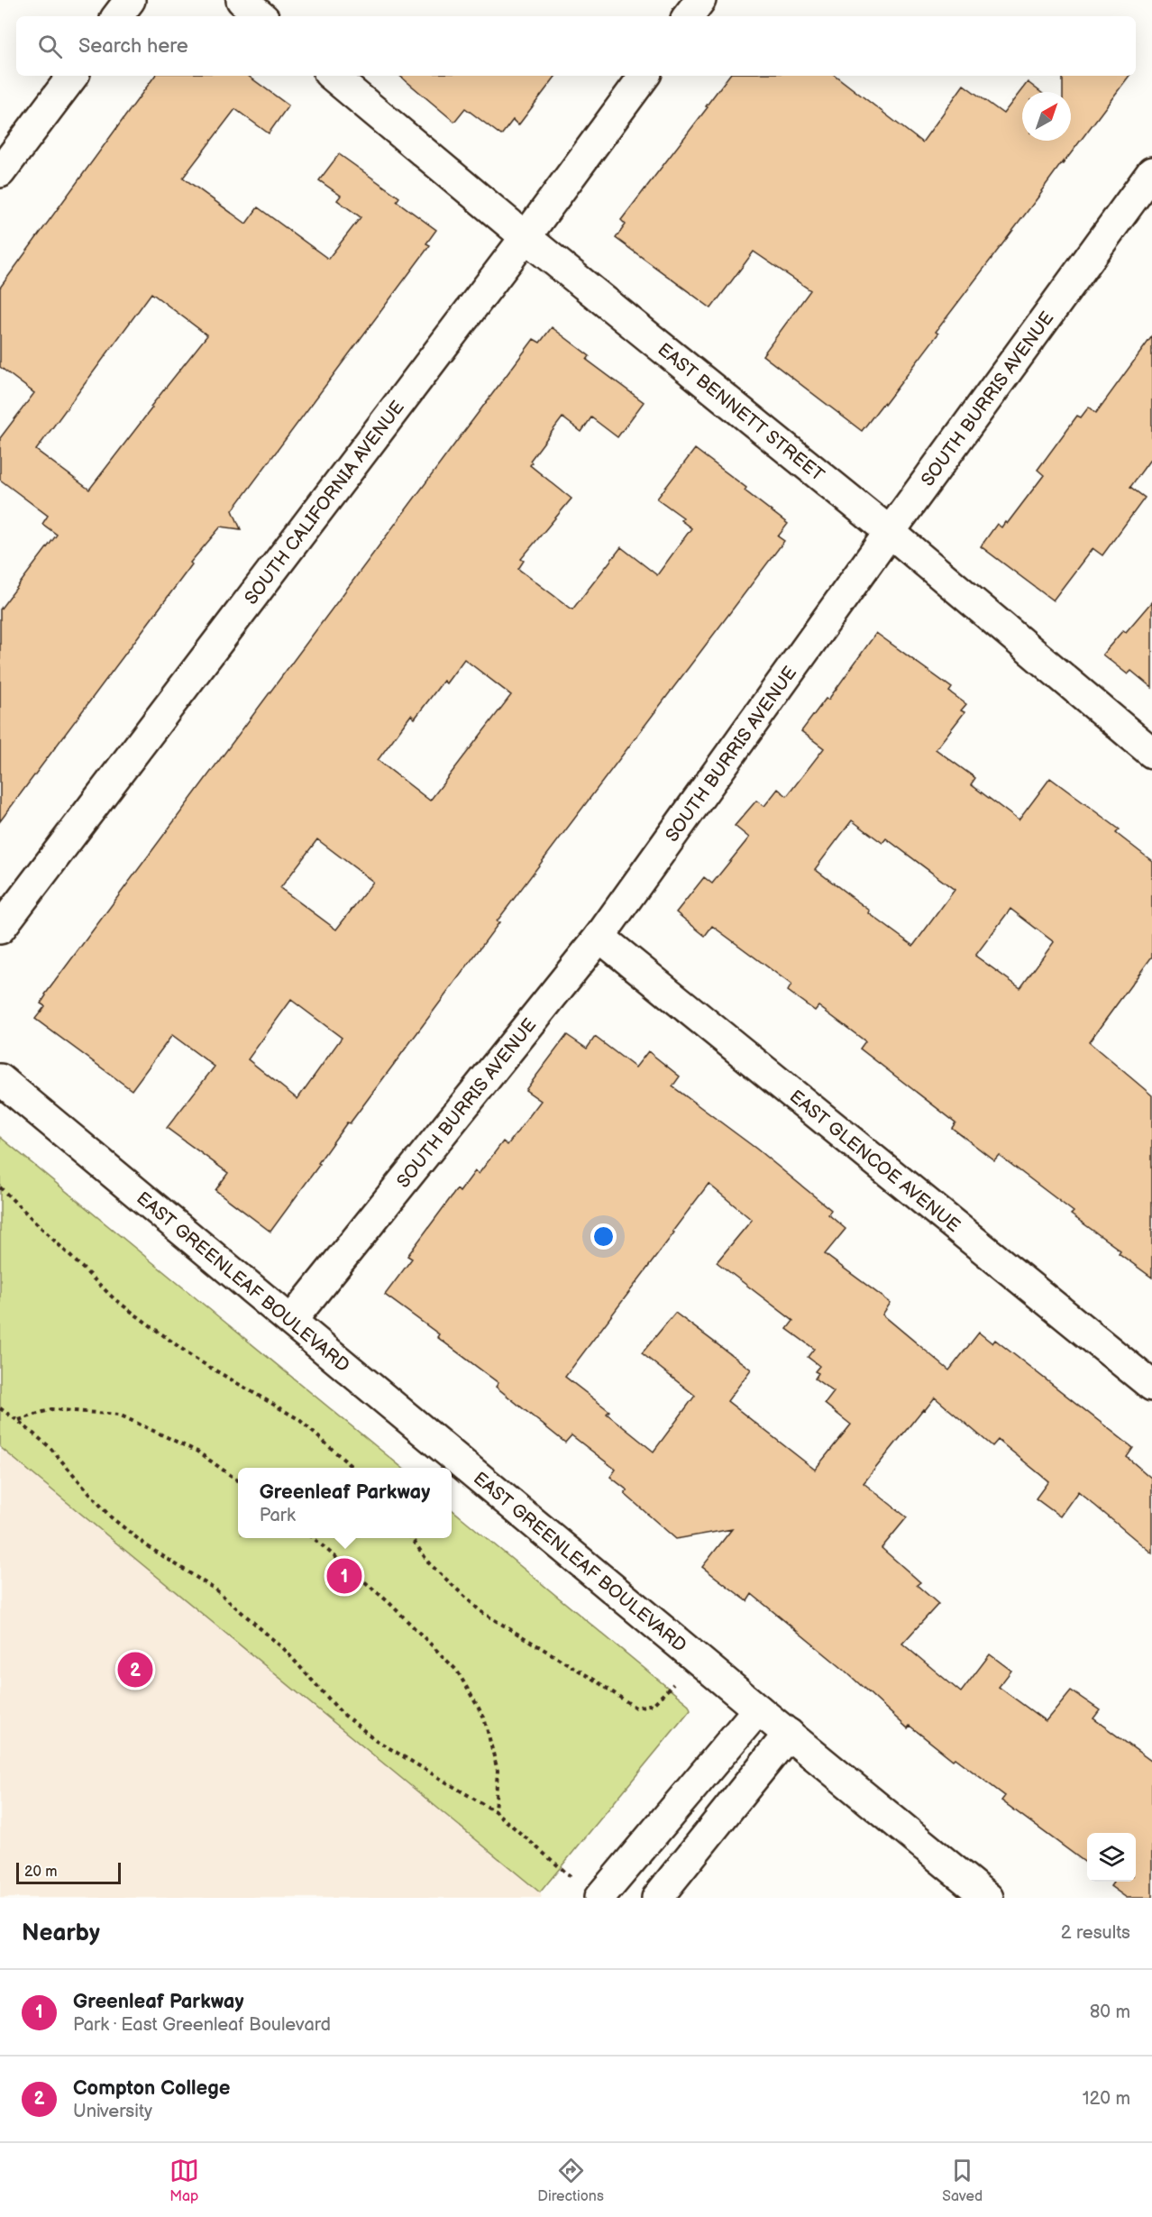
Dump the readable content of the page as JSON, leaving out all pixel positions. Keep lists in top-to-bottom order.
{
  "streets": {
    "street": [
      "SOUTH BURRIS AVENUE",
      "EAST BENNETT STREET",
      "SOUTH CALIFORNIA AVENUE",
      "EAST GLENCOE AVENUE",
      "EAST GREENLEAF BOULEVARD"
    ]
  },
  "crossings": [
    ["SOUTH BURRIS AVENUE", "EAST BENNETT STREET"],
    ["SOUTH BURRIS AVENUE", "EAST GLENCOE AVENUE"],
    ["SOUTH BURRIS AVENUE", "EAST GREENLEAF BOULEVARD"],
    ["EAST BENNETT STREET", "SOUTH CALIFORNIA AVENUE"]
  ],
  "scale_bar": "20 m",
  "north": "top right",
  "page": {
    "search": "Search here",
    "popup": ["Greenleaf Parkway", "Park"],
    "pins": ["1", "2"],
    "scale": "20 m",
    "heading": ["Nearby", "2 results"],
    "list": [
      {
        "mark": "1",
        "name": "Greenleaf Parkway",
        "note": "Park · East Greenleaf Boulevard",
        "value": "80 m"
      },
      {
        "mark": "2",
        "name": "Compton College",
        "note": "University",
        "value": "120 m"
      }
    ],
    "nav": ["Map", "Directions", "Saved"]
  }
}
